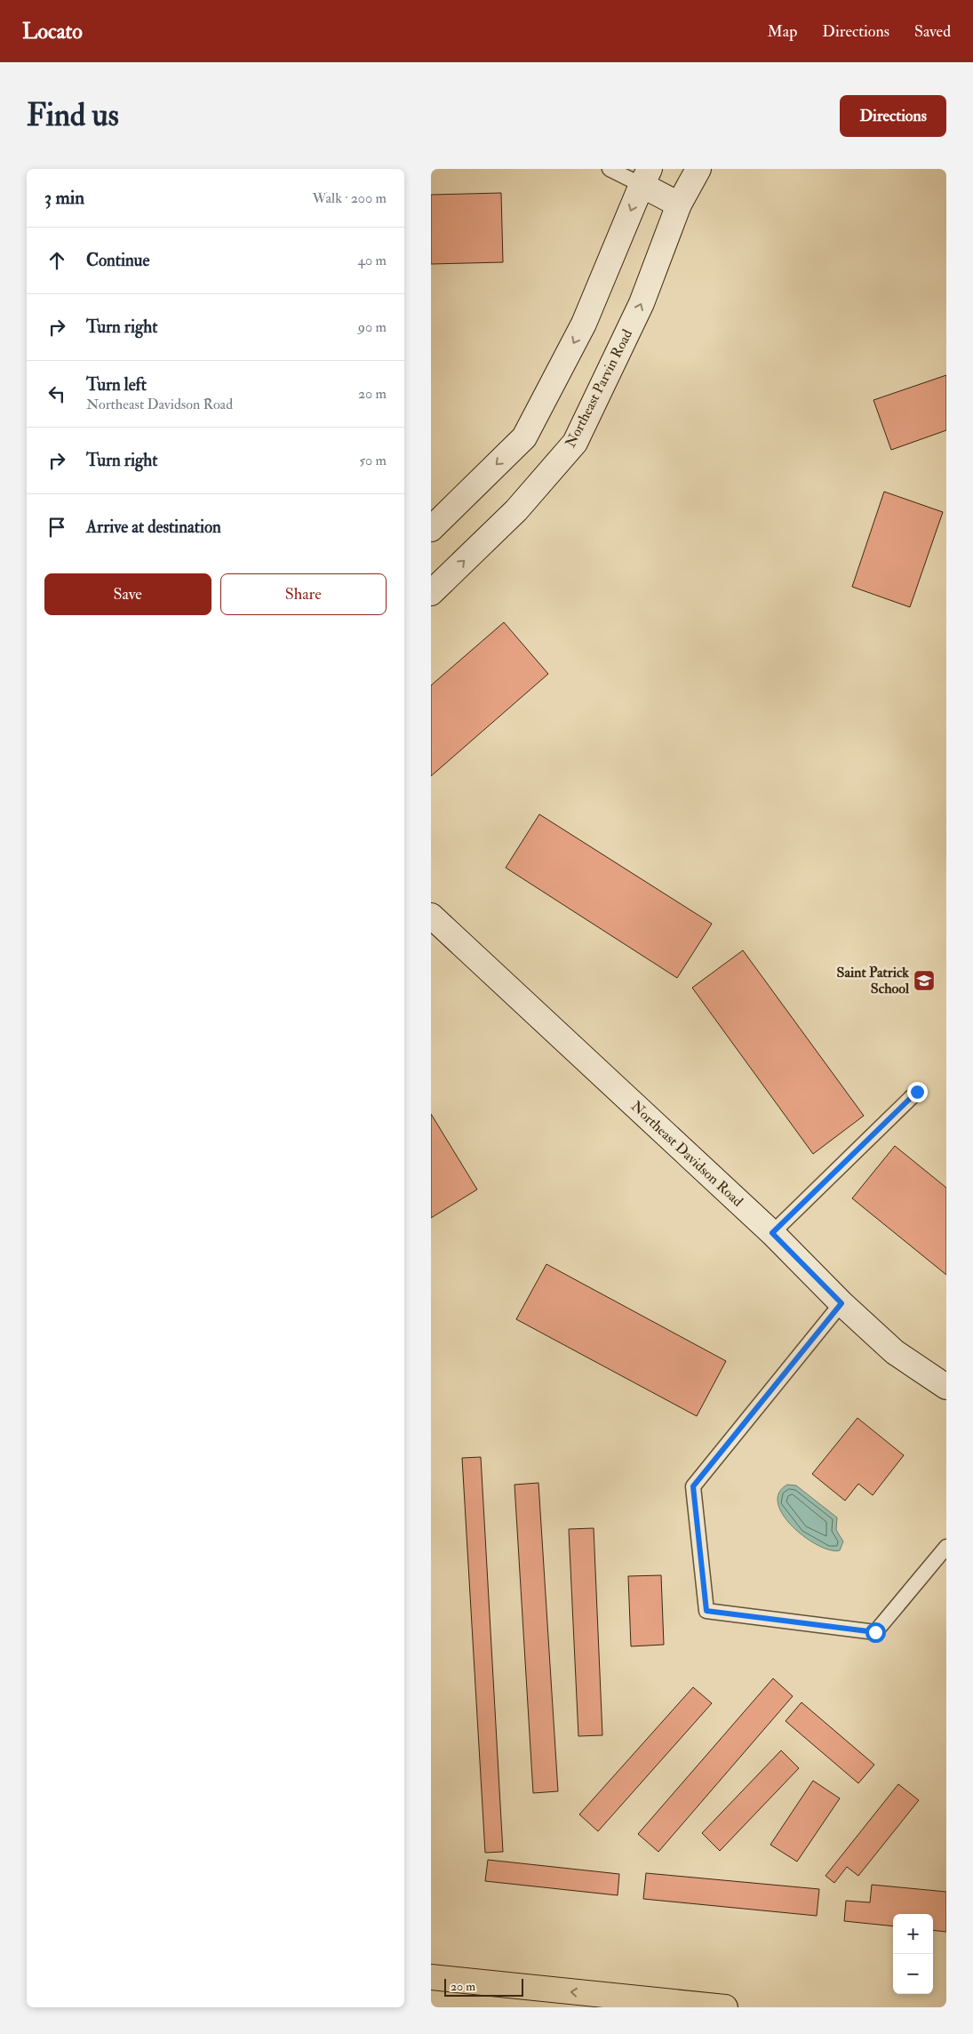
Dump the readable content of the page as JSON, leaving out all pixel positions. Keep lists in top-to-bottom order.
{
  "streets": {
    "main road": ["Northeast Parvin Road", "Northeast Davidson Road"]
  },
  "places": {
    "school or university": ["Saint Patrick School"]
  },
  "scale_bar": "20 m",
  "page": {
    "header": "Locato",
    "nav": ["Map", "Directions", "Saved"],
    "buttons": [
      "Directions",
      ["Save", "Share"]
    ],
    "title": "Find us",
    "heading": ["3 min", "Walk · 200 m"],
    "list": [
      ["Continue", "40 m"],
      ["Turn right", "90 m"],
      ["Turn left", "Northeast Davidson Road", "20 m"],
      ["Turn right", "50 m"],
      "Arrive at destination"
    ],
    "map_buttons": ["+", "−"],
    "scale": "20 m"
  }
}
